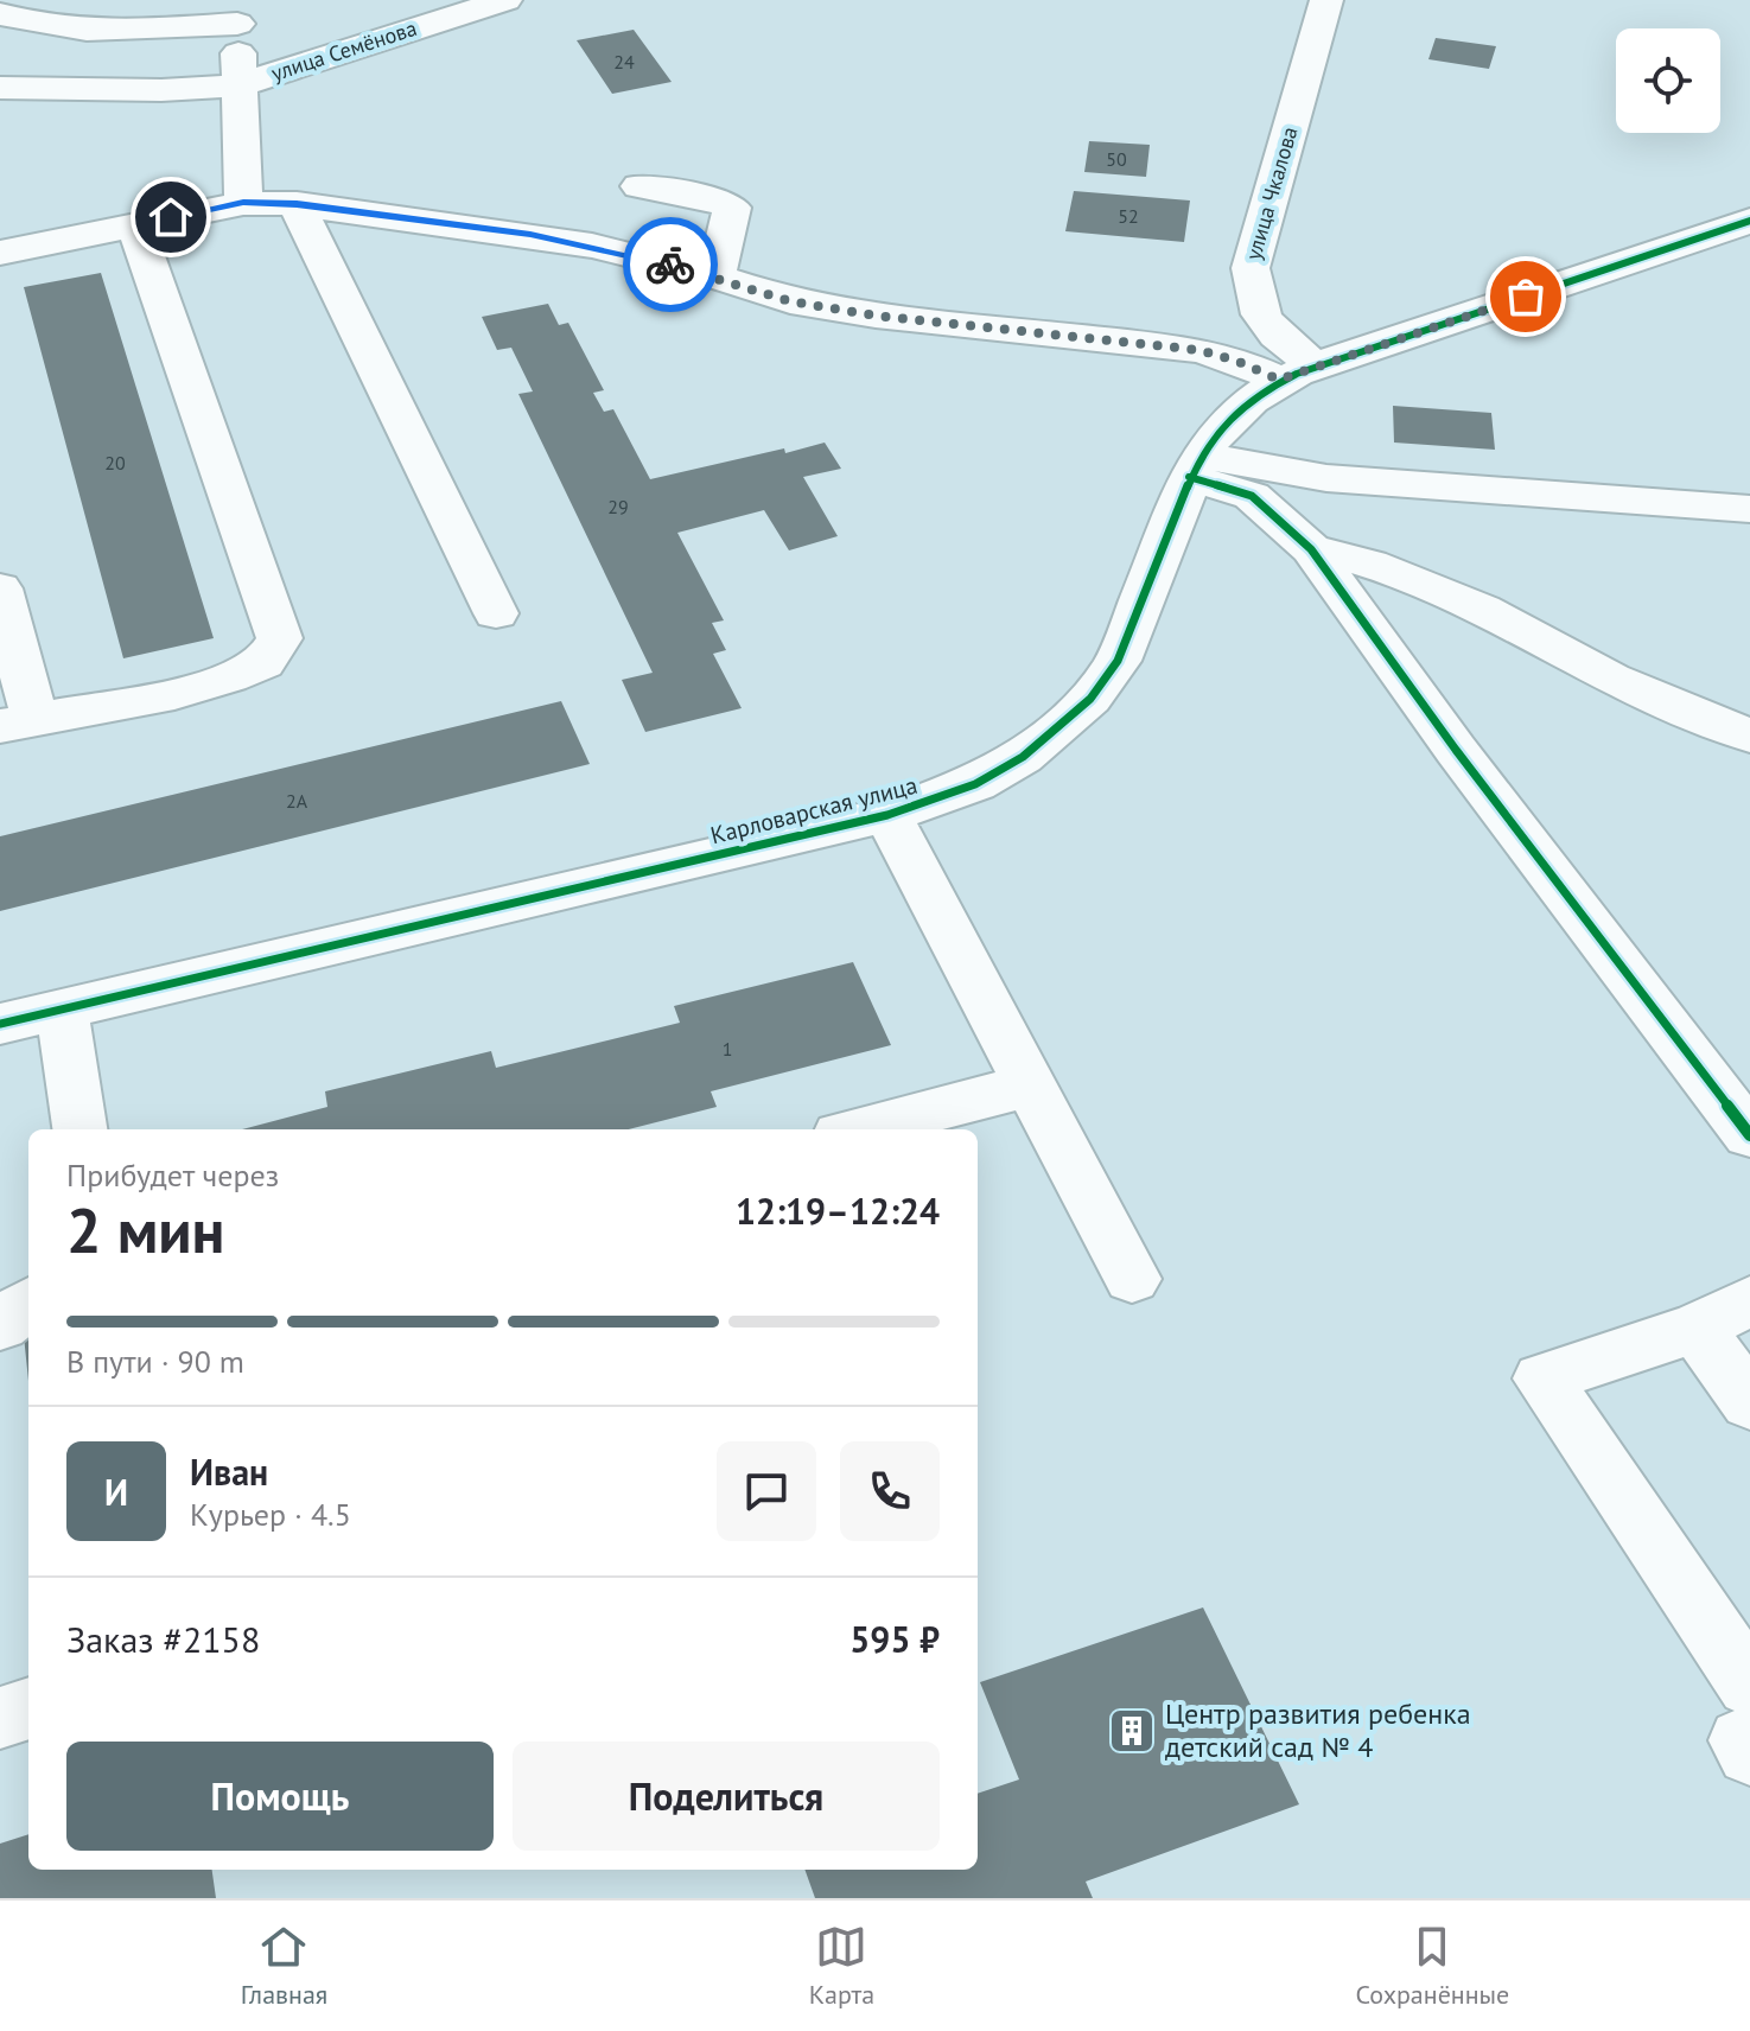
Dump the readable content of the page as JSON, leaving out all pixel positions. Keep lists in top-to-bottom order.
{
  "streets": {
    "street": ["улица Семёнова", "улица Чкалова", "Карловарская улица"]
  },
  "crossings": [
    ["улица Чкалова", "Карловарская улица"]
  ],
  "places": {
    "building": ["Центр развития ребенка детский сад № 4"]
  },
  "house_numbers": [
    "24",
    "50",
    "52",
    "20",
    "29",
    "2А",
    "1"
  ],
  "page": {
    "heading": ["2 мин", "Прибудет через", "12:19–12:24"],
    "panel": [
      "Иван",
      "Курьер · 4.5",
      "Заказ #2158",
      "595 ₽"
    ],
    "bar": "В пути · 90 m",
    "round": "И",
    "buttons": ["Помощь", "Поделиться"],
    "tabs": ["Главная", "Карта", "Сохранённые"]
  }
}
